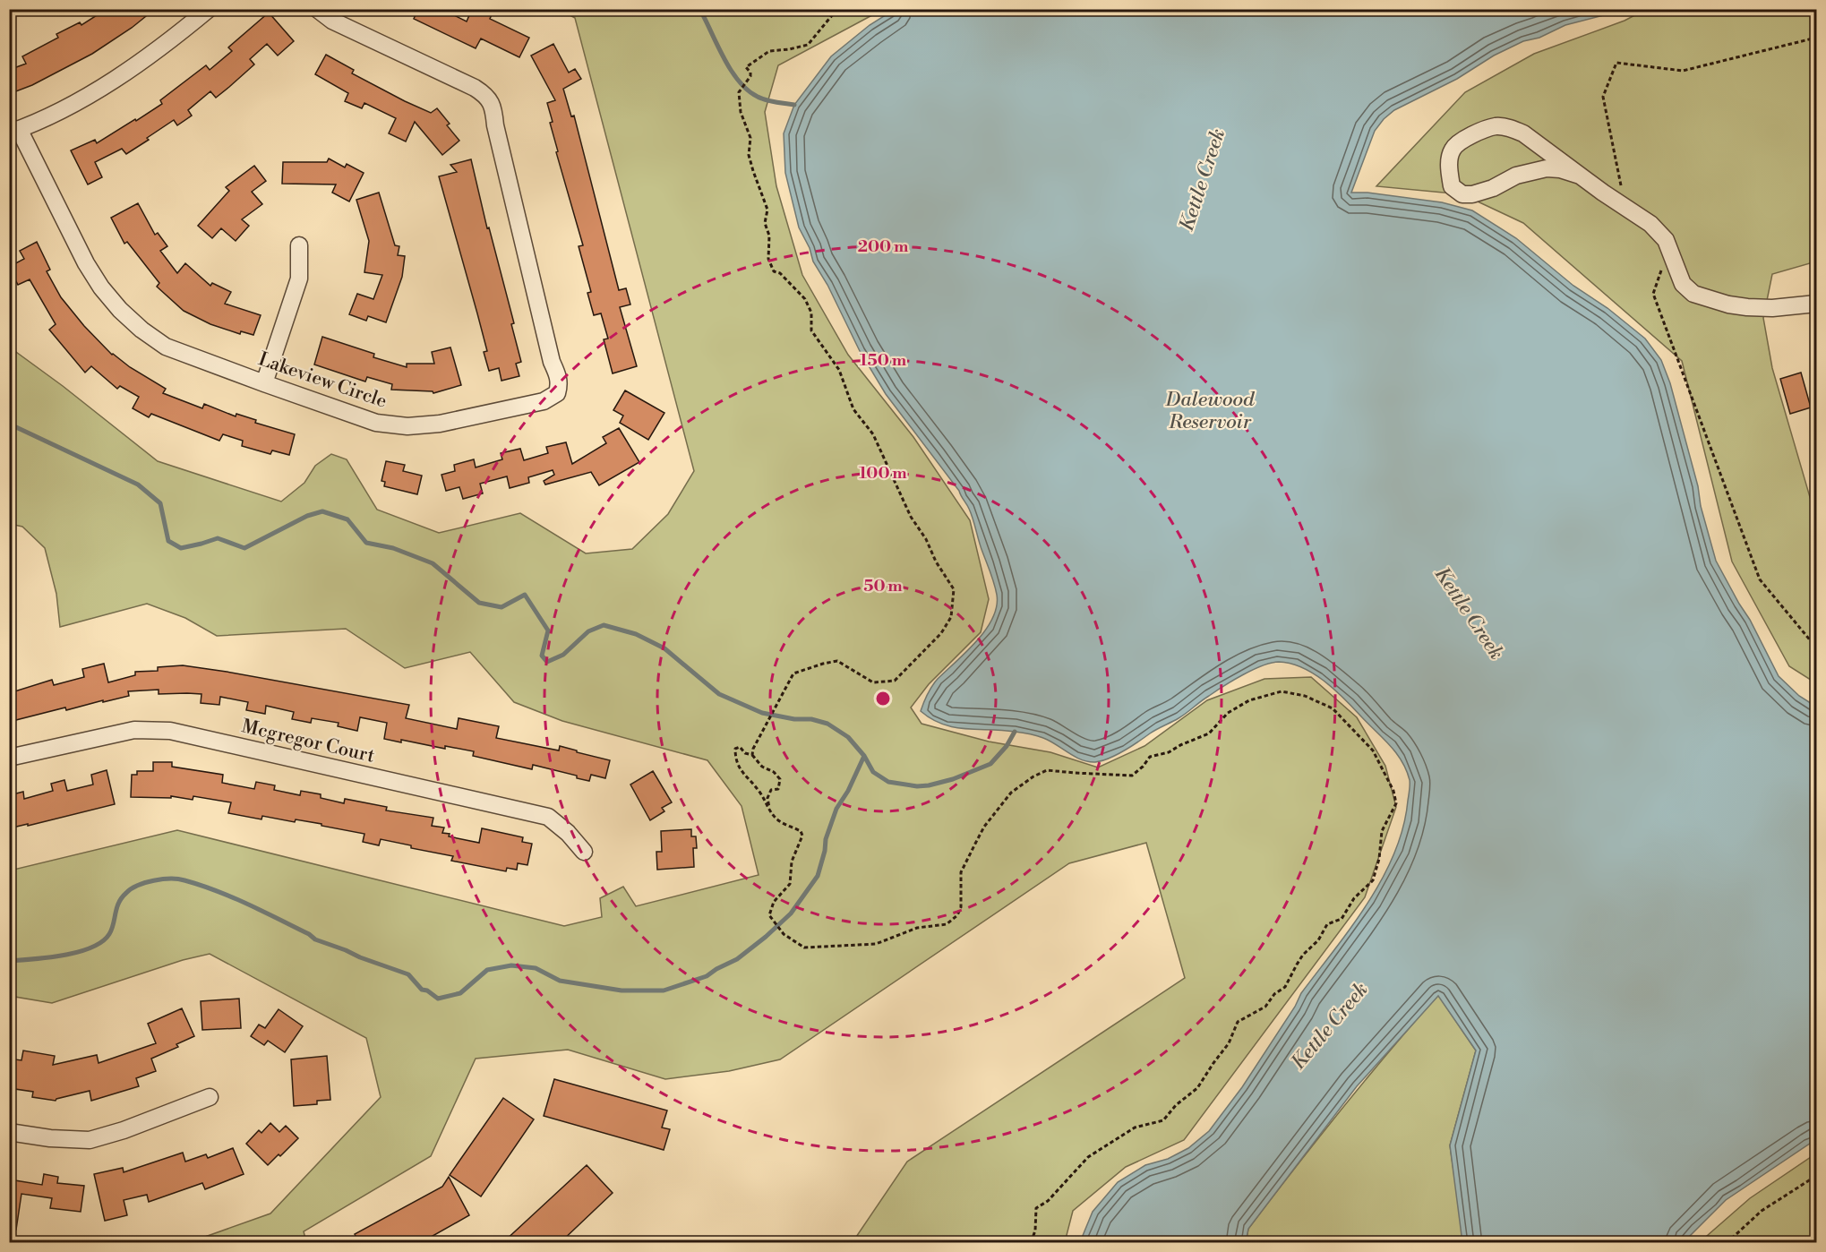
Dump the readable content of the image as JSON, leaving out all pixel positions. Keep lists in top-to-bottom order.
{
  "streets": {
    "street": ["Lakeview Circle", "Mcgregor Court"]
  },
  "water": ["Kettle Creek", "Dalewood Reservoir"],
  "rings": [
    "200 m",
    "150 m",
    "100 m",
    "50 m"
  ]
}
